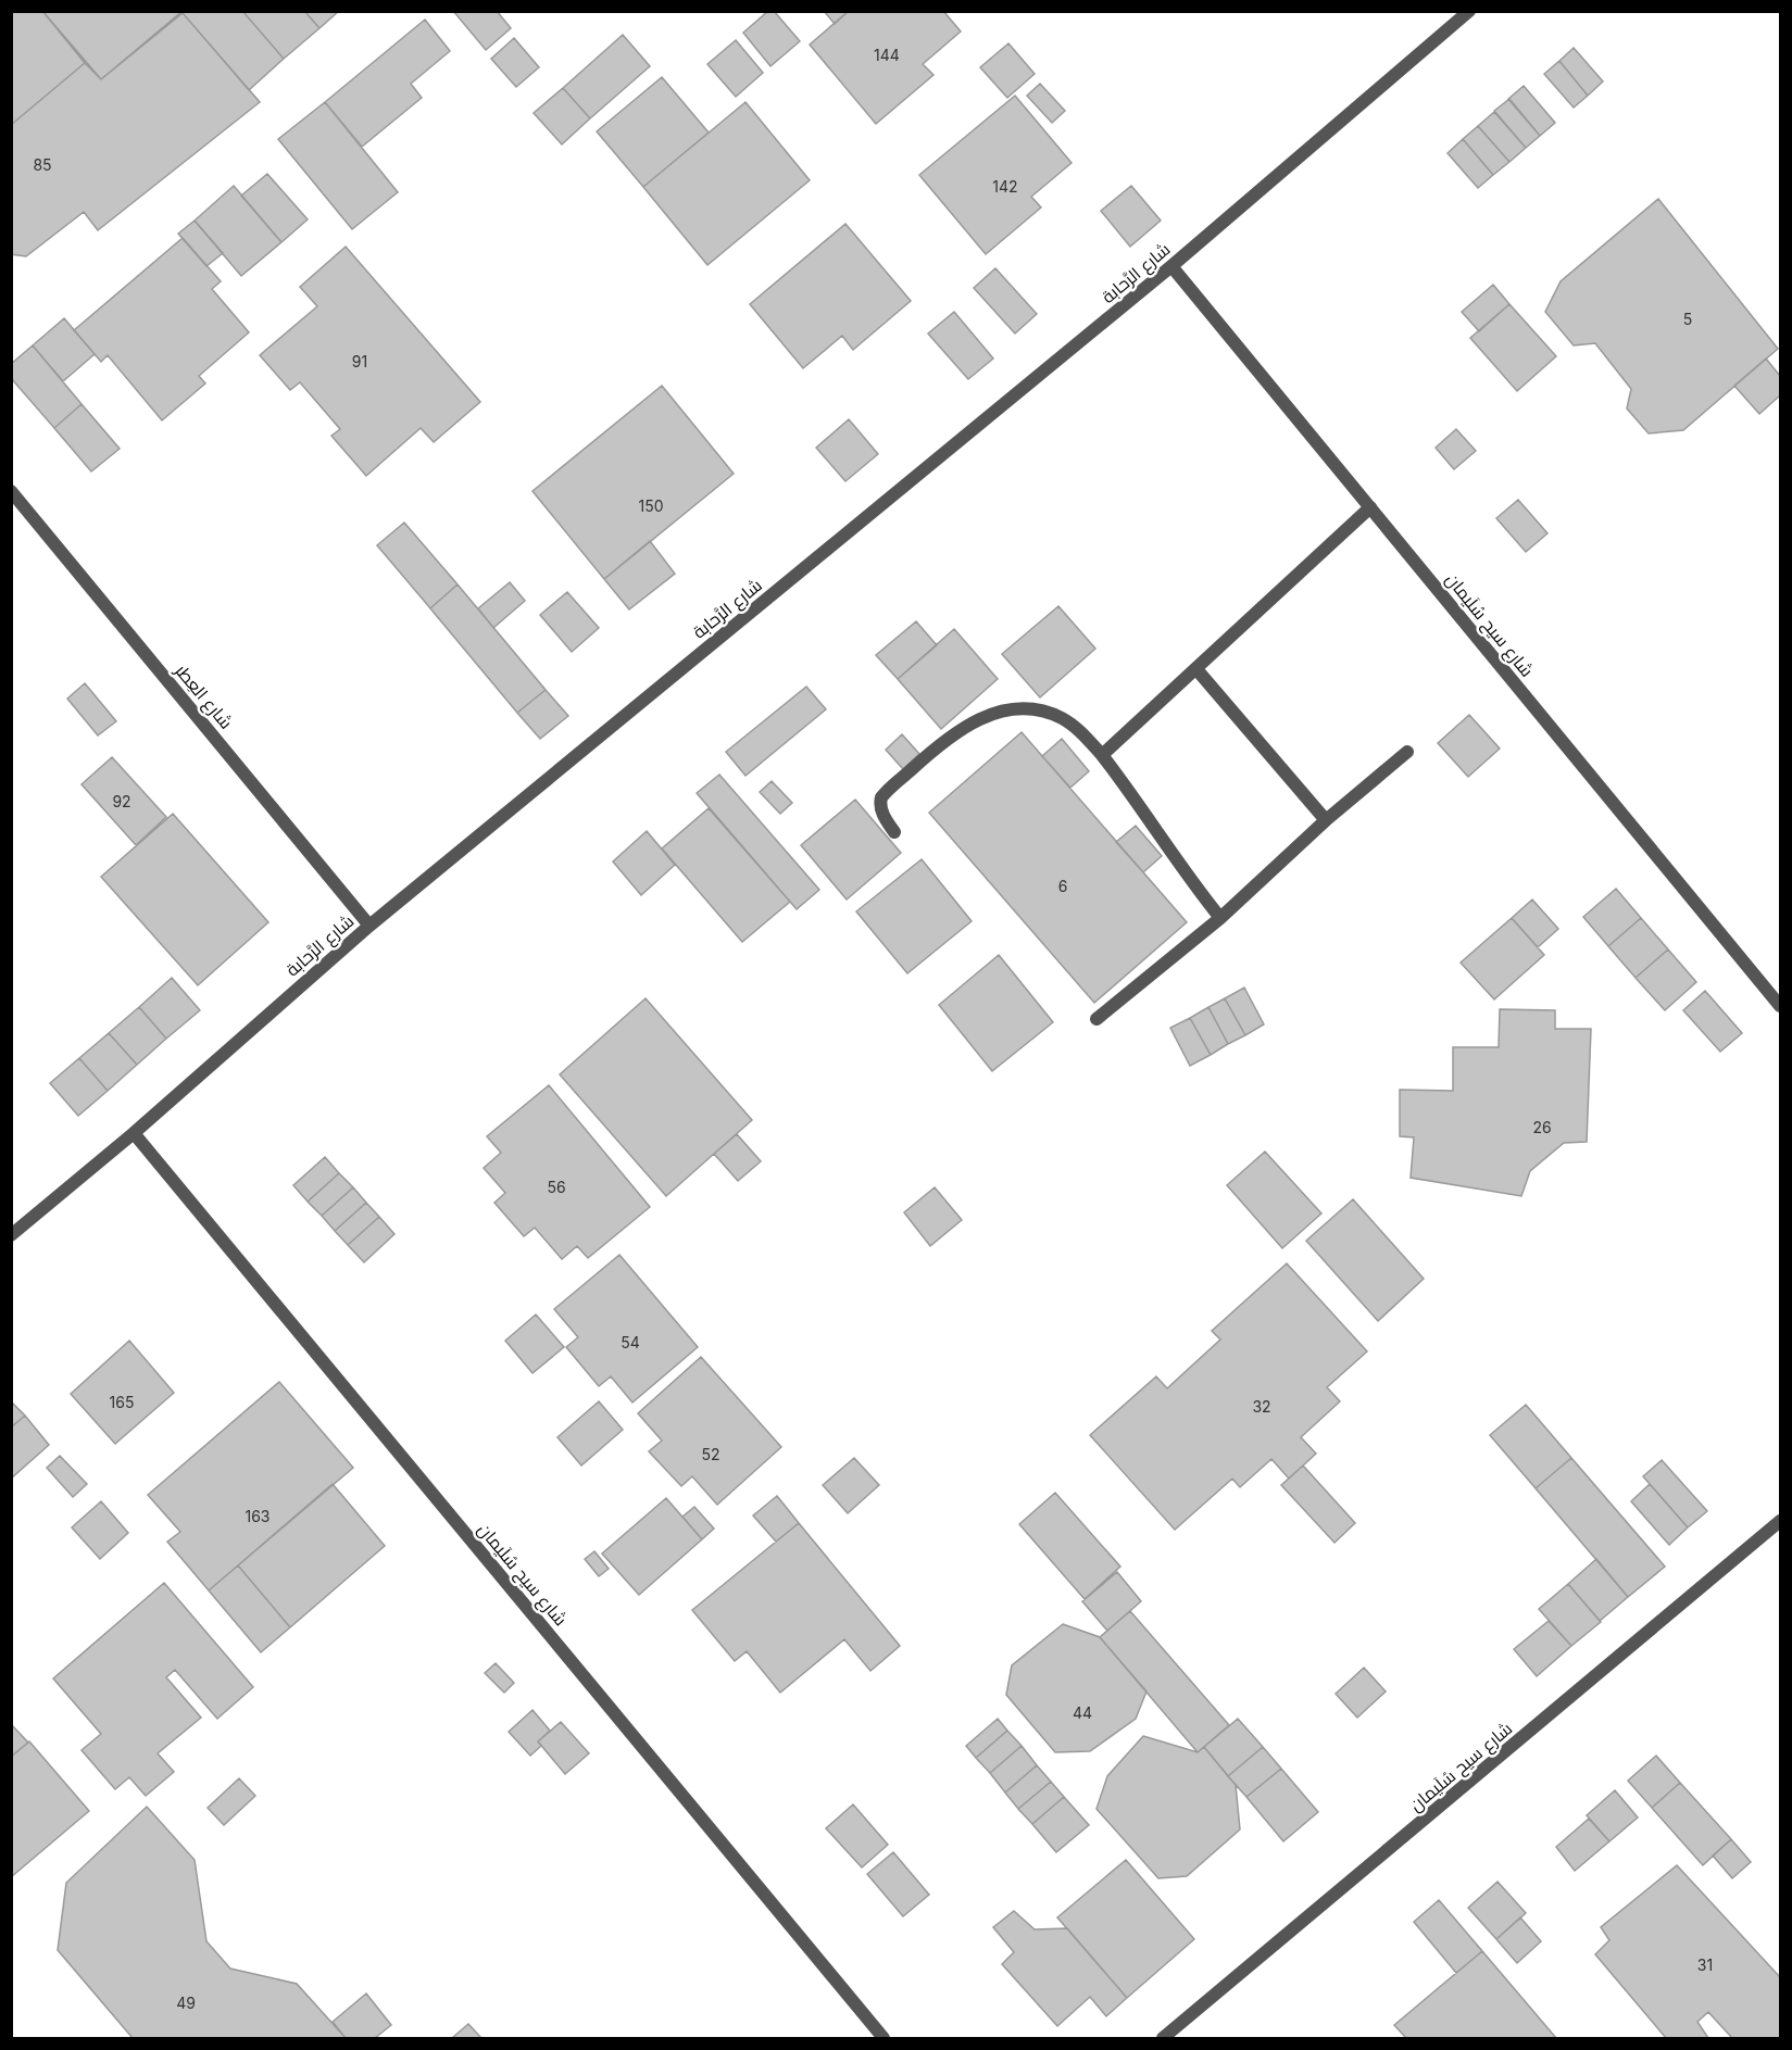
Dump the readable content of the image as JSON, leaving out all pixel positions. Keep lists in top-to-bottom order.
{
  "streets": {
    "street": ["شارع الرَّحابة", "شارع سيح سُلَيمان", "شارع العِطر"]
  },
  "crossings": [
    ["شارع الرَّحابة", "شارع سيح سُلَيمان"],
    ["شارع الرَّحابة", "شارع العِطر"]
  ],
  "house_numbers": [
    "144",
    "85",
    "142",
    "5",
    "91",
    "150",
    "92",
    "6",
    "26",
    "56",
    "54",
    "165",
    "32",
    "52",
    "163",
    "44",
    "31",
    "49"
  ]
}
